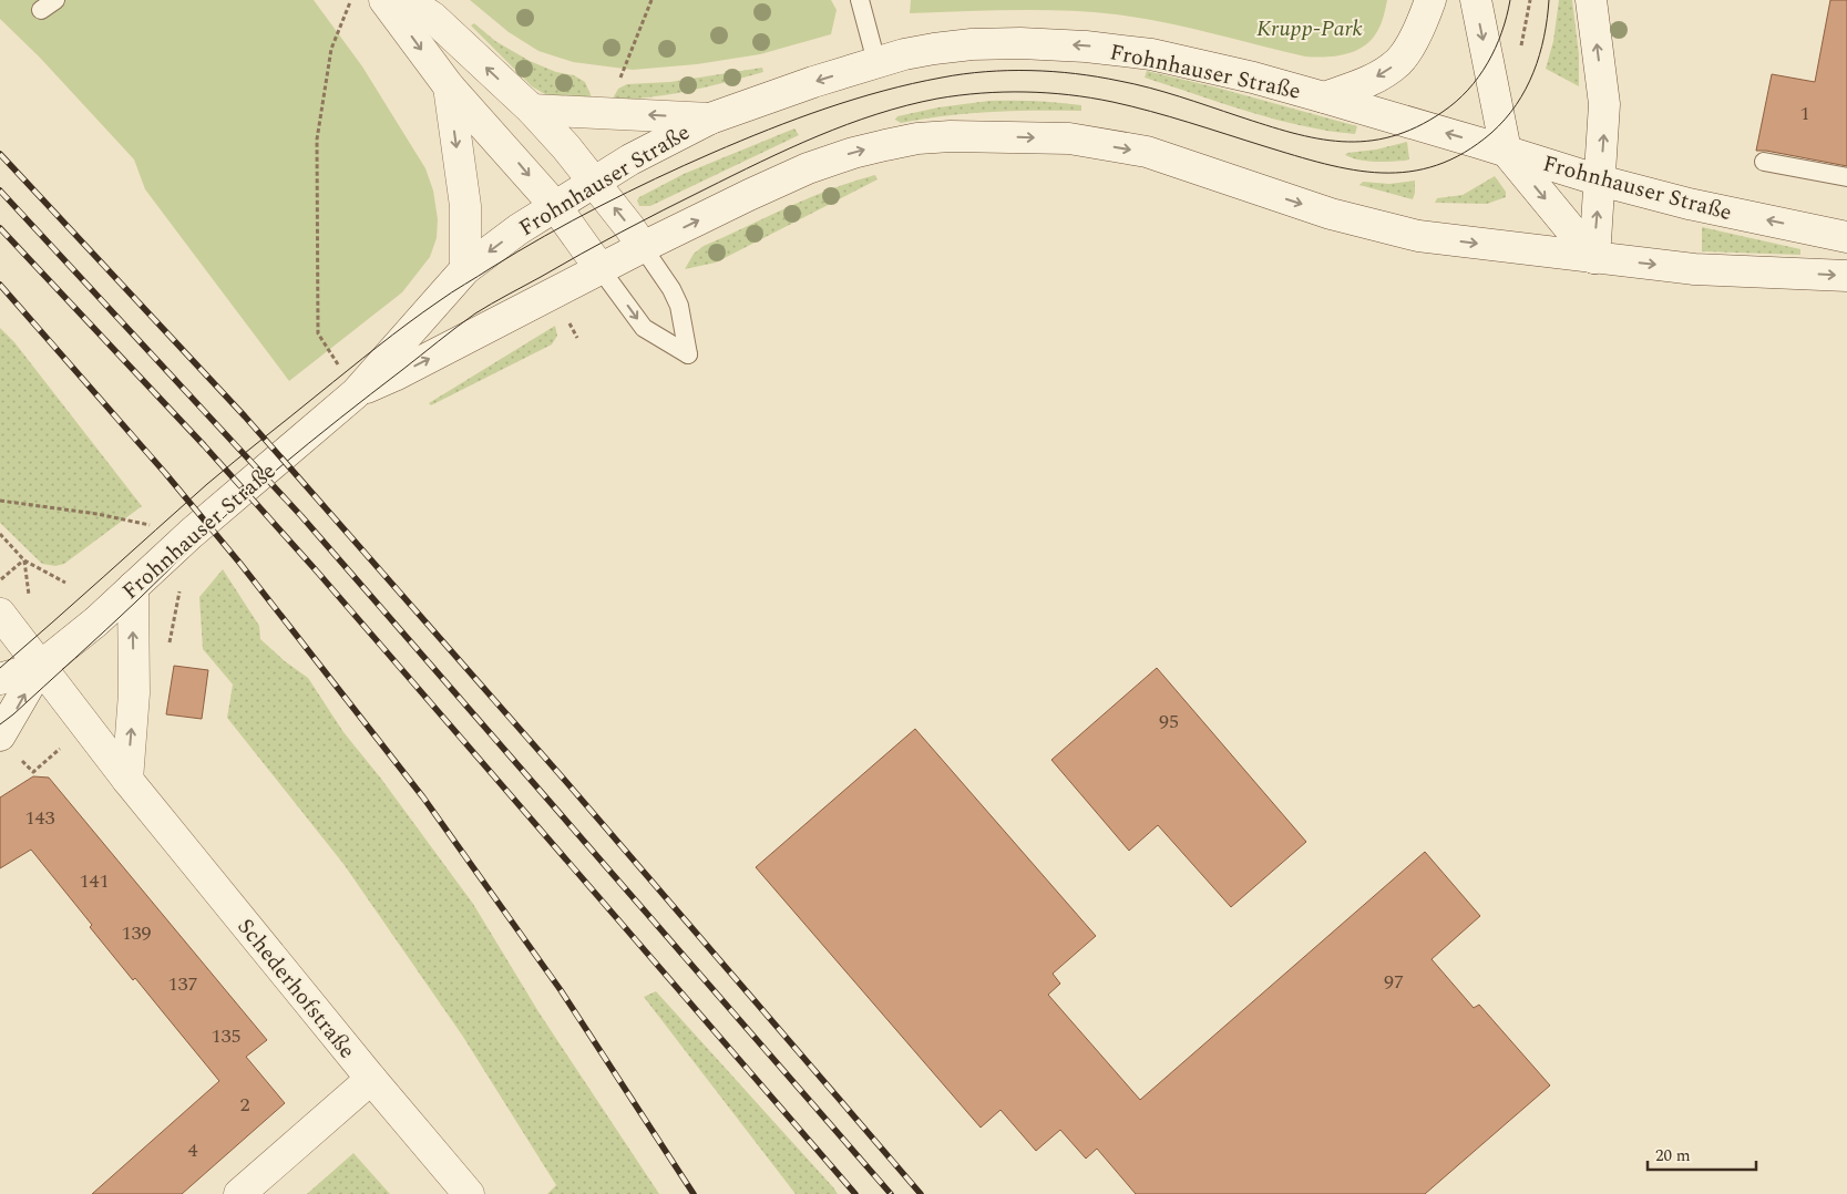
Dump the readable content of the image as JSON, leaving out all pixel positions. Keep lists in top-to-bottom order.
{
  "streets": {
    "main road": ["Frohnhauser Straße", "Schederhofstraße"]
  },
  "crossings": [
    ["Frohnhauser Straße", "Schederhofstraße"]
  ],
  "parks": ["Krupp-Park"],
  "house_numbers": [
    "1",
    "95",
    "143",
    "141",
    "139",
    "97",
    "137",
    "135",
    "2",
    "4"
  ],
  "scale_bar": "20 m"
}
